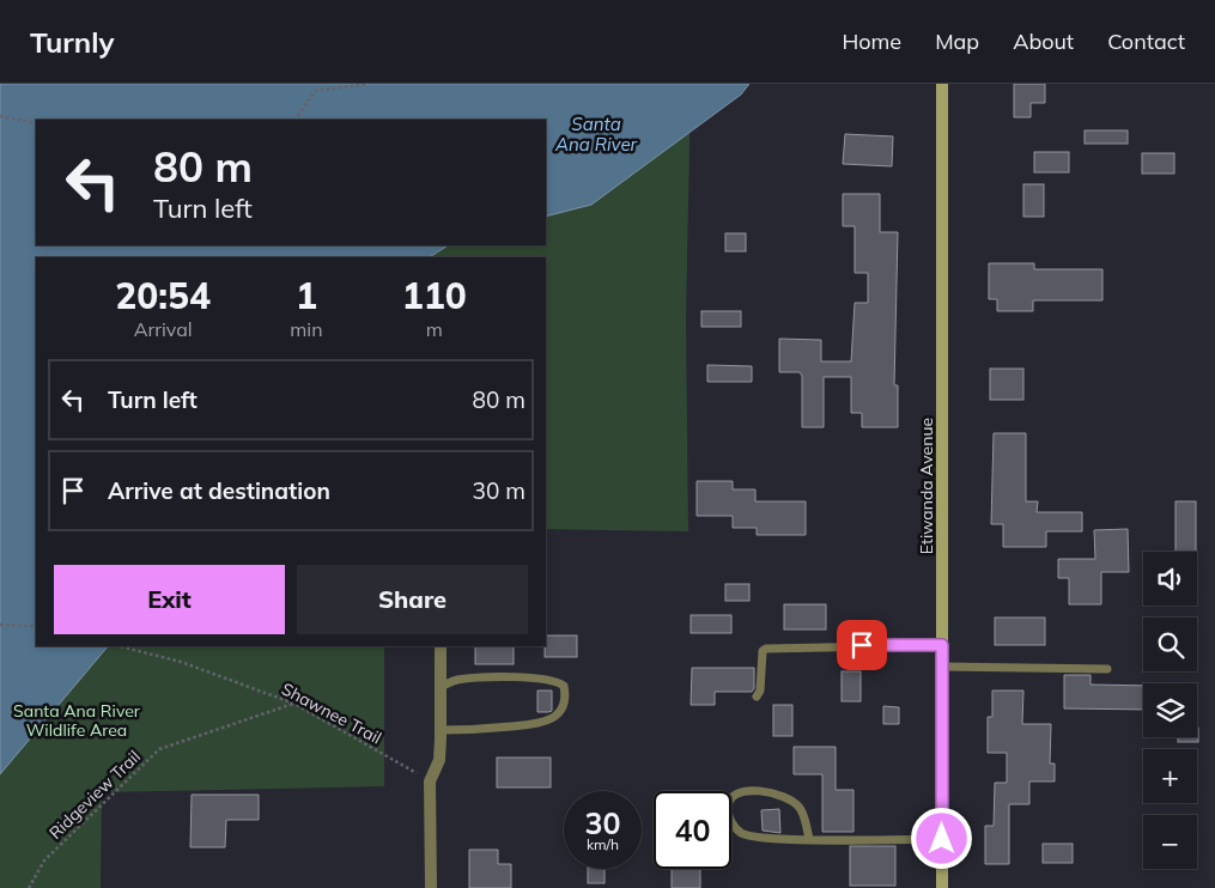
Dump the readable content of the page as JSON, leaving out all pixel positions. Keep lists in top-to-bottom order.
{
  "streets": {
    "street": ["Etiwanda Avenue"],
    "path": ["Shawnee Trail", "Ridgeview Trail"]
  },
  "crossings": [
    ["Shawnee Trail", "Ridgeview Trail"]
  ],
  "water": ["Santa Ana River"],
  "parks": ["Santa Ana River Wildlife Area"],
  "page": {
    "header": "Turnly",
    "nav": [
      "Home",
      "Map",
      "About",
      "Contact"
    ],
    "turn": ["80 m", "Turn left"],
    "eta": [
      "20:54",
      "Arrival",
      "1",
      "min",
      "110",
      "m"
    ],
    "list": [
      {
        "name": "Turn left",
        "value": "80 m"
      },
      {
        "name": "Arrive at destination",
        "value": "30 m"
      }
    ],
    "map_buttons": ["+", "−"],
    "buttons": ["Exit", "Share"],
    "speed": "30 km/h",
    "limit": "40"
  }
}
